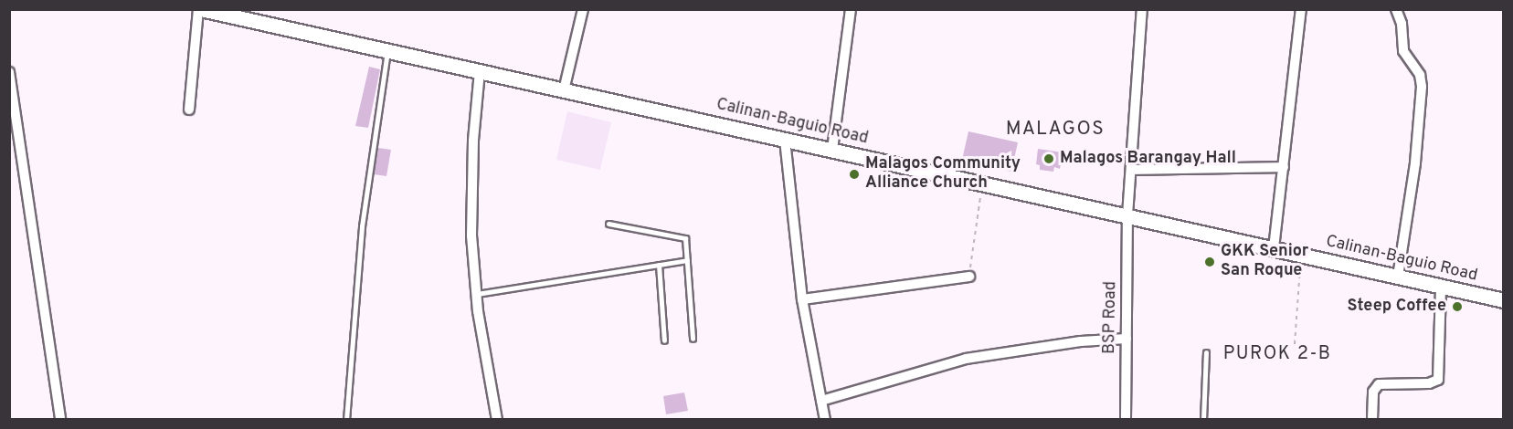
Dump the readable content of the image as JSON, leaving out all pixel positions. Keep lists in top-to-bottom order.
{
  "streets": {
    "main road": ["Calinan-Baguio Road"],
    "street": ["BSP Road"]
  },
  "crossings": [
    ["Calinan-Baguio Road", "BSP Road"]
  ],
  "districts": ["MALAGOS", "PUROK 2-B"],
  "places": [
    "Malagos Barangay Hall",
    "Malagos Community Alliance Church",
    "GKK Senior San Roque",
    "Steep Coffee"
  ]
}
